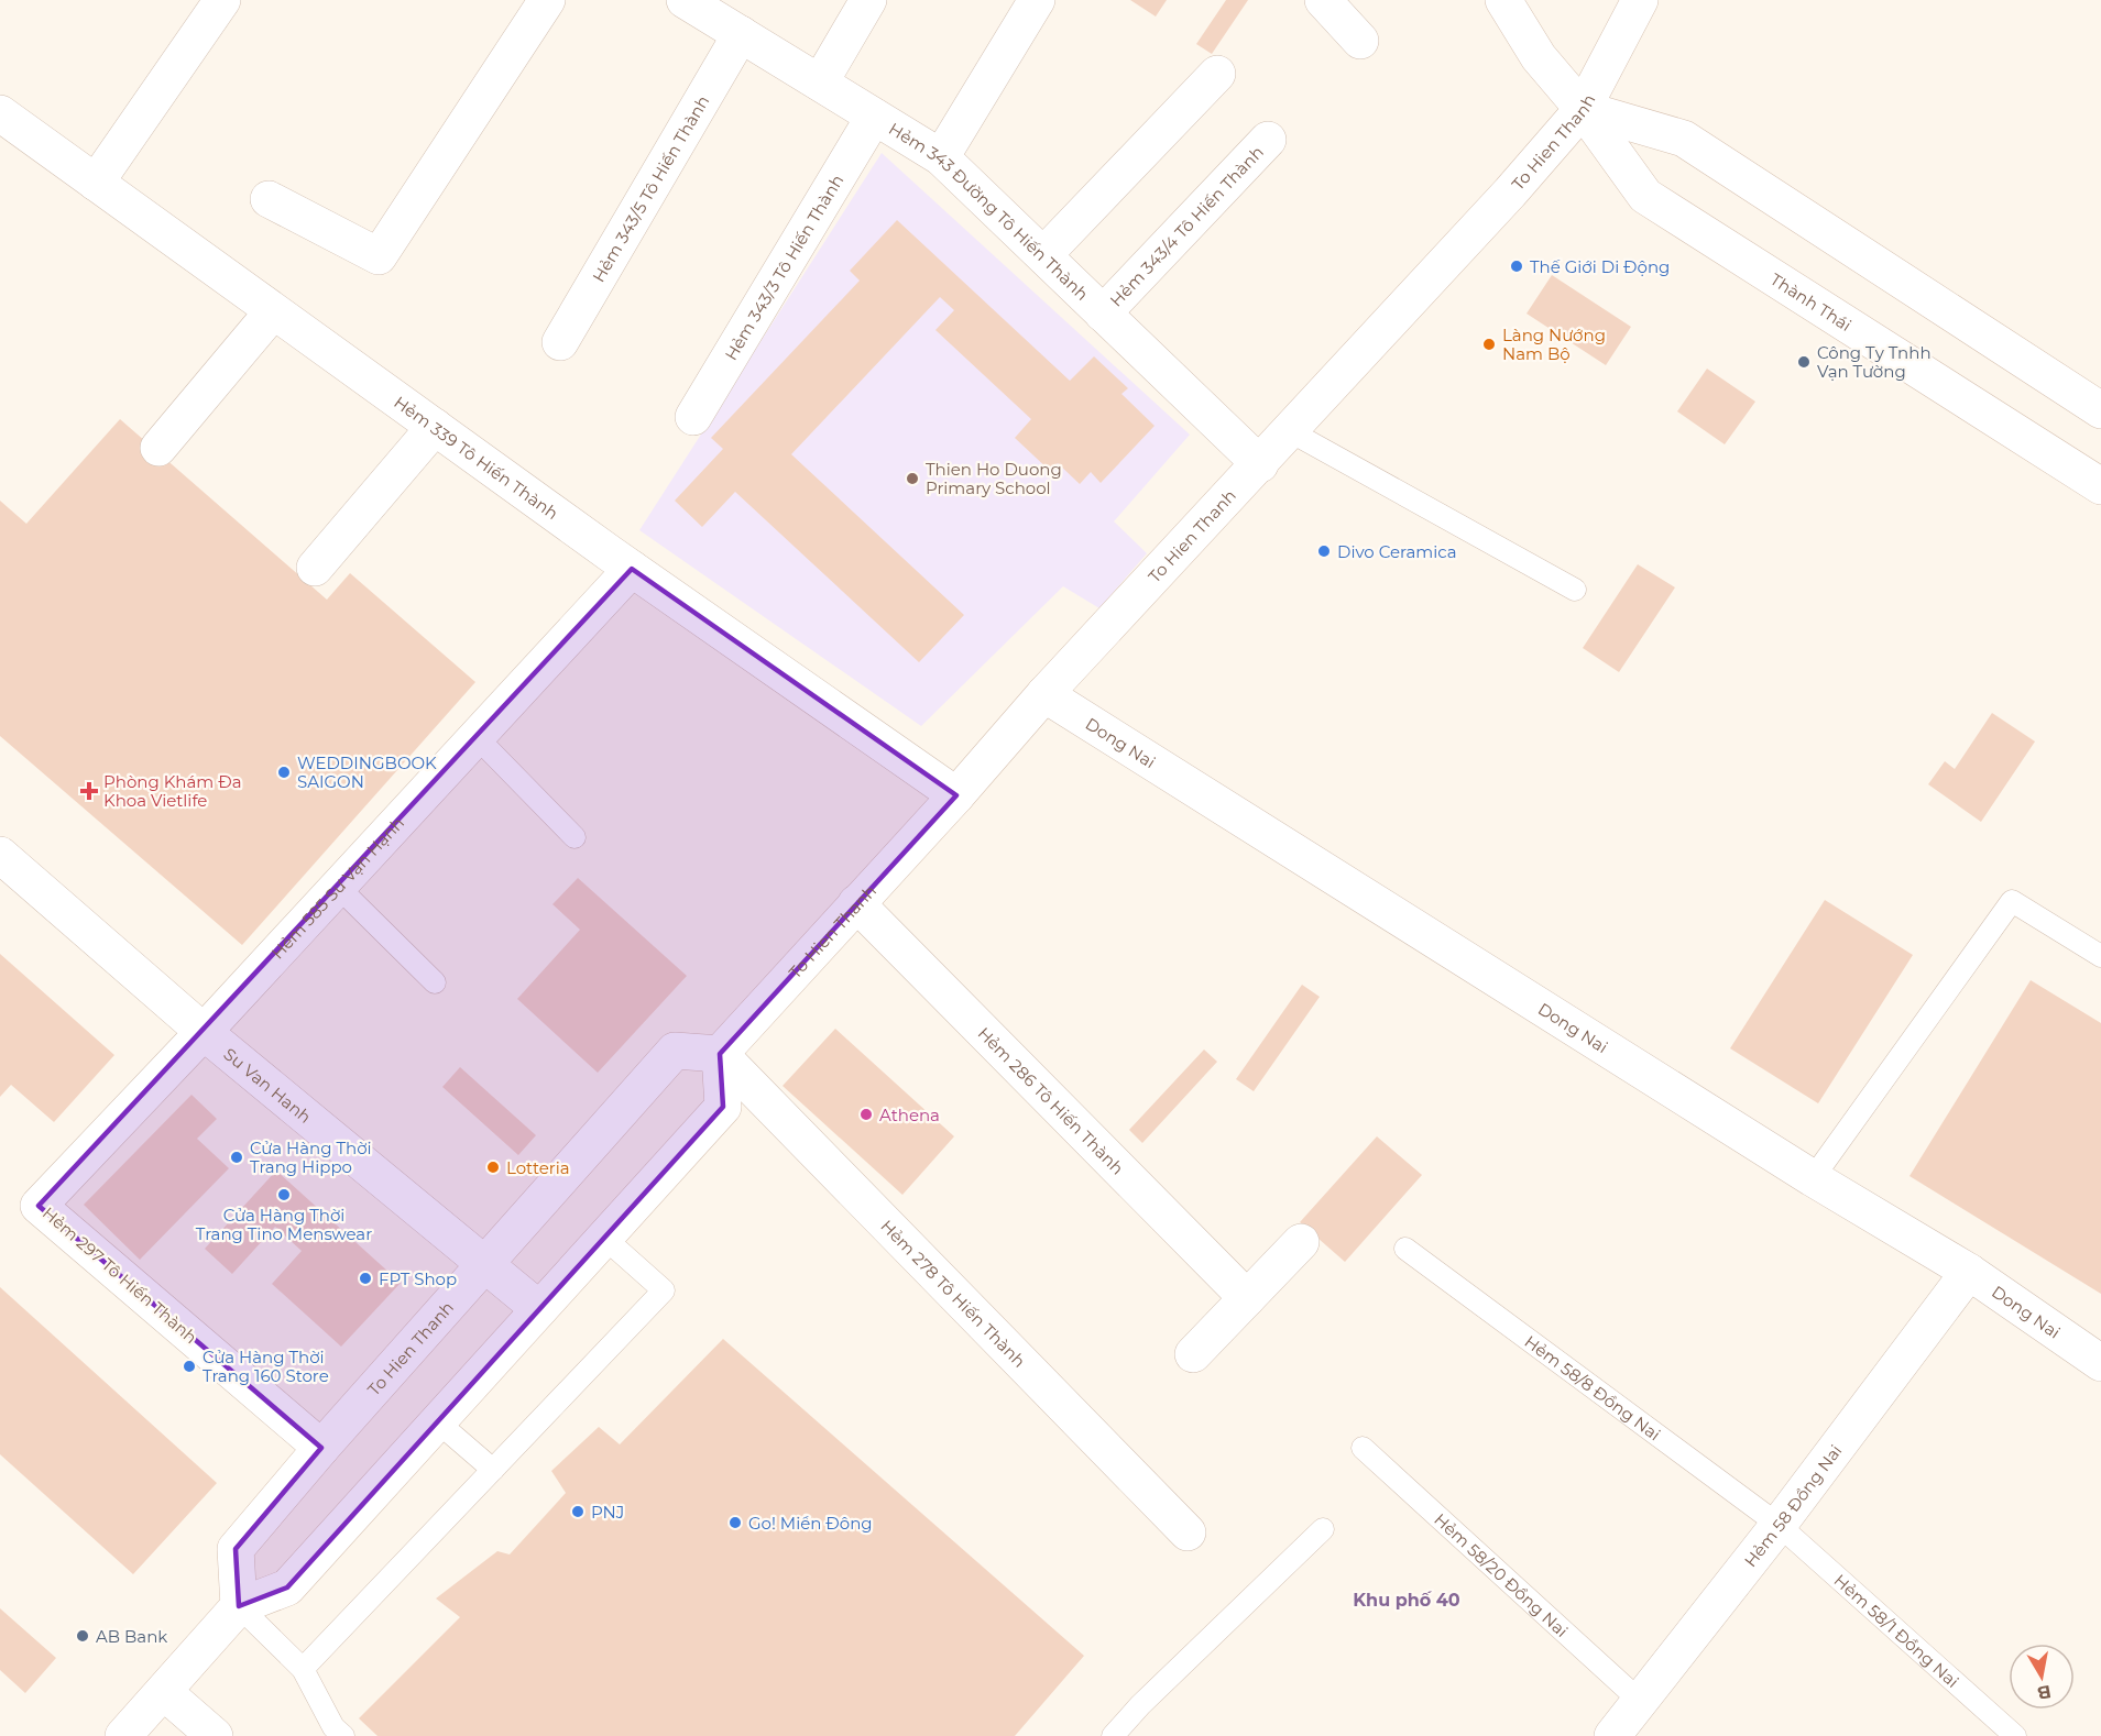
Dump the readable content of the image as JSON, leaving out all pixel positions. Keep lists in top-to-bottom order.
{
  "streets": {
    "street": [
      "To Hien Thanh",
      "Hẻm 343/5 Tô Hiến Thành",
      "Hẻm 343 Đường Tô Hiến Thành",
      "Hẻm 343/4 Tô Hiến Thành",
      "Hẻm 343/3 Tô Hiến Thành",
      "Thành Thái",
      "Hẻm 339 Tô Hiến Thành",
      "Dong Nai",
      "Hẻm 585 Sư Vạn Hạnh",
      "Su Van Hanh",
      "Hẻm 286 Tô Hiến Thành",
      "Hẻm 297 Tô Hiến Thành",
      "Hẻm 278 Tô Hiến Thành",
      "Hẻm 58 Đồng Nai"
    ],
    "lane": ["Hẻm 58/8 Đồng Nai", "Hẻm 58/20 Đồng Nai", "Hẻm 58/1 Đồng Nai"]
  },
  "crossings": [
    ["To Hien Thanh", "Hẻm 343 Đường Tô Hiến Thành"],
    ["To Hien Thanh", "Thành Thái"],
    ["To Hien Thanh", "Hẻm 339 Tô Hiến Thành"],
    ["To Hien Thanh", "Dong Nai"],
    ["To Hien Thanh", "Su Van Hanh"],
    ["To Hien Thanh", "Hẻm 286 Tô Hiến Thành"],
    ["To Hien Thanh", "Hẻm 297 Tô Hiến Thành"],
    ["To Hien Thanh", "Hẻm 278 Tô Hiến Thành"],
    ["Hẻm 343/5 Tô Hiến Thành", "Hẻm 343 Đường Tô Hiến Thành"],
    ["Hẻm 343 Đường Tô Hiến Thành", "Hẻm 343/4 Tô Hiến Thành"],
    ["Hẻm 343 Đường Tô Hiến Thành", "Hẻm 343/3 Tô Hiến Thành"],
    ["Hẻm 339 Tô Hiến Thành", "Hẻm 585 Sư Vạn Hạnh"],
    ["Dong Nai", "Hẻm 58 Đồng Nai"],
    ["Hẻm 585 Sư Vạn Hạnh", "Su Van Hanh"],
    ["Hẻm 585 Sư Vạn Hạnh", "Hẻm 297 Tô Hiến Thành"],
    ["Su Van Hanh", "Hẻm 297 Tô Hiến Thành"],
    ["Hẻm 58/8 Đồng Nai", "Hẻm 58 Đồng Nai"],
    ["Hẻm 58/8 Đồng Nai", "Hẻm 58/1 Đồng Nai"],
    ["Hẻm 58 Đồng Nai", "Hẻm 58/20 Đồng Nai"],
    ["Hẻm 58 Đồng Nai", "Hẻm 58/1 Đồng Nai"]
  ],
  "districts": ["Khu phố 40"],
  "places": {
    "other": [
      "Thế Giới Di Động",
      "Làng Nướng Nam Bộ",
      "Công Ty Tnhh Vạn Tường",
      "Thien Ho Duong Primary School",
      "Divo Ceramica",
      "WEDDINGBOOK SAIGON",
      "Athena",
      "Cửa Hàng Thời Trang Hippo",
      "Lotteria",
      "Cửa Hàng Thời Trang Tino Menswear",
      "FPT Shop",
      "Cửa Hàng Thời Trang 160 Store",
      "PNJ",
      "Go! Miền Đông",
      "AB Bank"
    ],
    "health": ["Phòng Khám Đa Khoa Vietlife"]
  },
  "north": "bottom"
}
